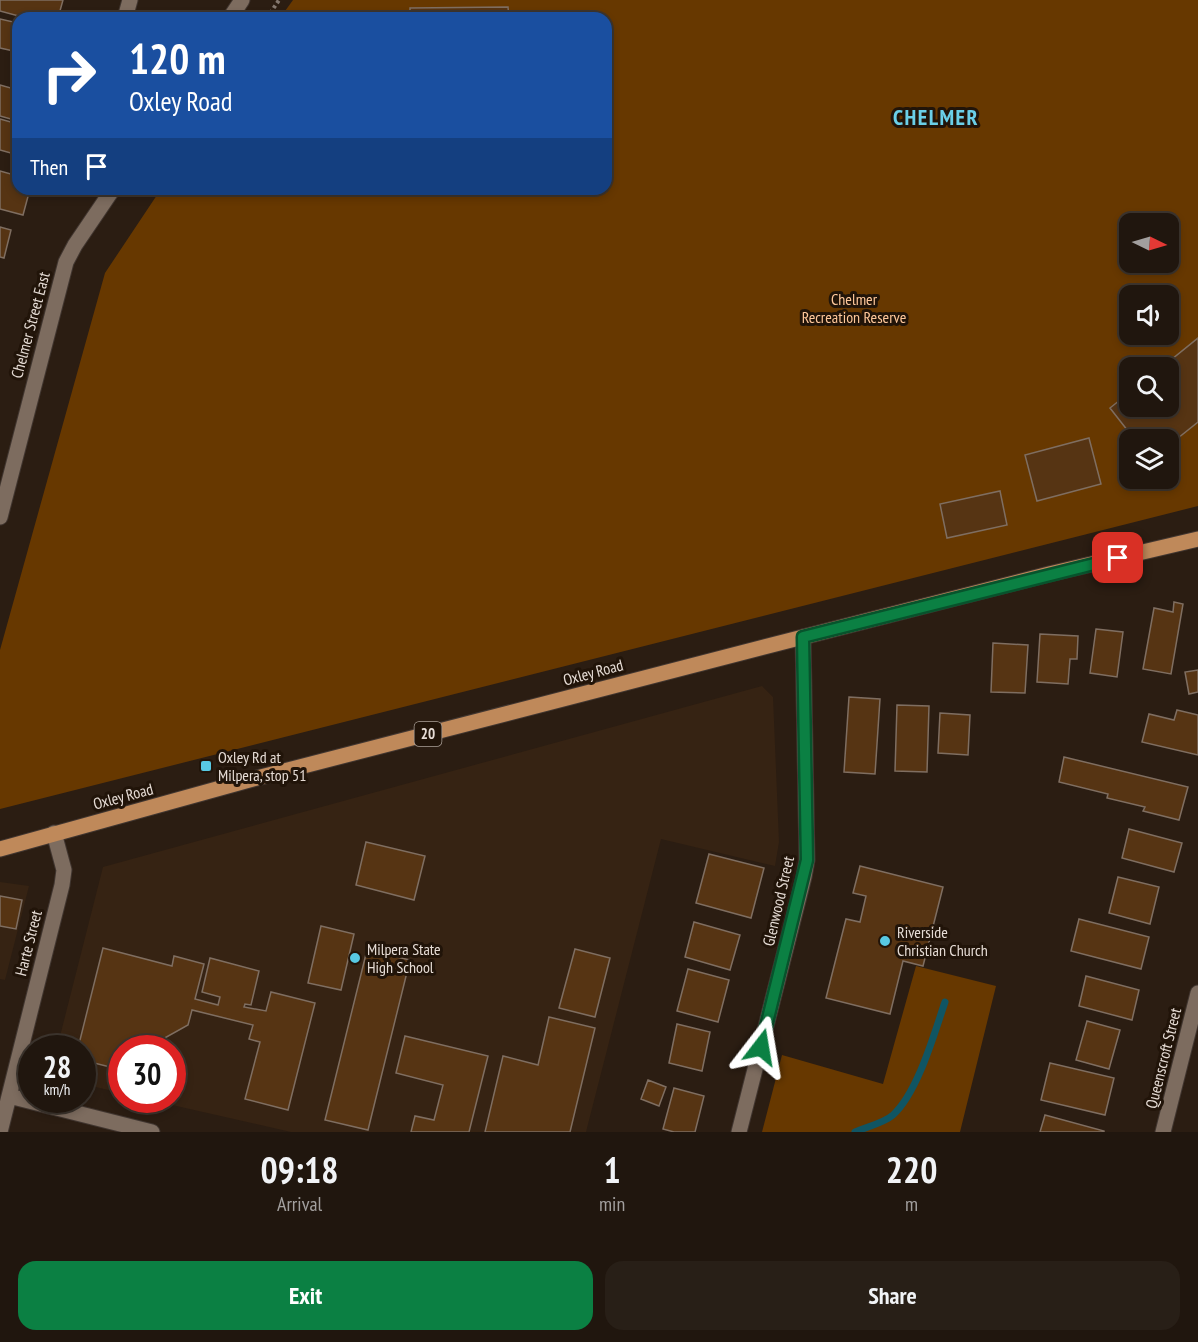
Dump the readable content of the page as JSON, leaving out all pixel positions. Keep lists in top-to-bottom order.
{
  "streets": {
    "main road": ["Oxley Road", "20"],
    "street": [
      "Chelmer Street East",
      "Glenwood Street",
      "Harte Street",
      "Queenscroft Street"
    ]
  },
  "crossings": [
    ["Oxley Road", "Glenwood Street"],
    ["Oxley Road", "Harte Street"]
  ],
  "districts": ["CHELMER"],
  "parks": ["Chelmer Recreation Reserve"],
  "places": {
    "transit": ["Oxley Rd at Milpera, stop 51"],
    "other": ["Riverside Christian Church", "Milpera State High School"]
  },
  "north": "right",
  "page": {
    "turn": ["120 m", "Oxley Road"],
    "then": "Then",
    "speed": "28 km/h",
    "limit": "30",
    "eta": [
      "09:18",
      "Arrival",
      "1",
      "min",
      "220",
      "m"
    ],
    "buttons": ["Exit", "Share"]
  }
}
